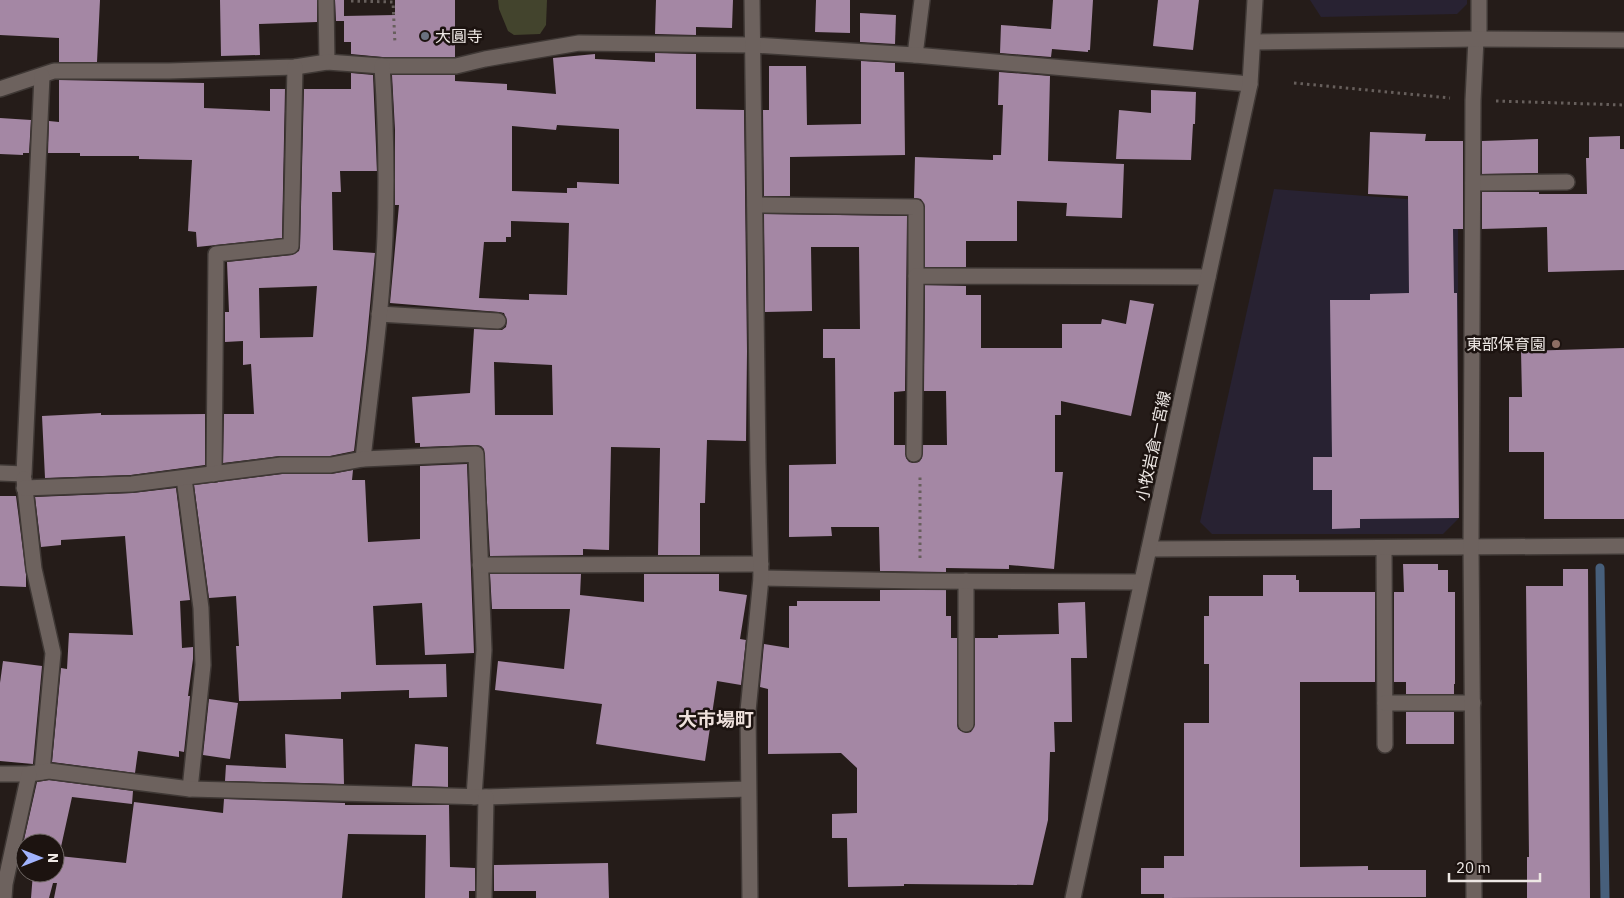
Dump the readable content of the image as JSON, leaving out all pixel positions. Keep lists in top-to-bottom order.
{
  "streets": {
    "street": ["小牧岩倉一宮線"]
  },
  "districts": ["大市場町"],
  "places": ["大圓寺", "東部保育園"],
  "scale_bar": "20 m",
  "north": "right"
}
